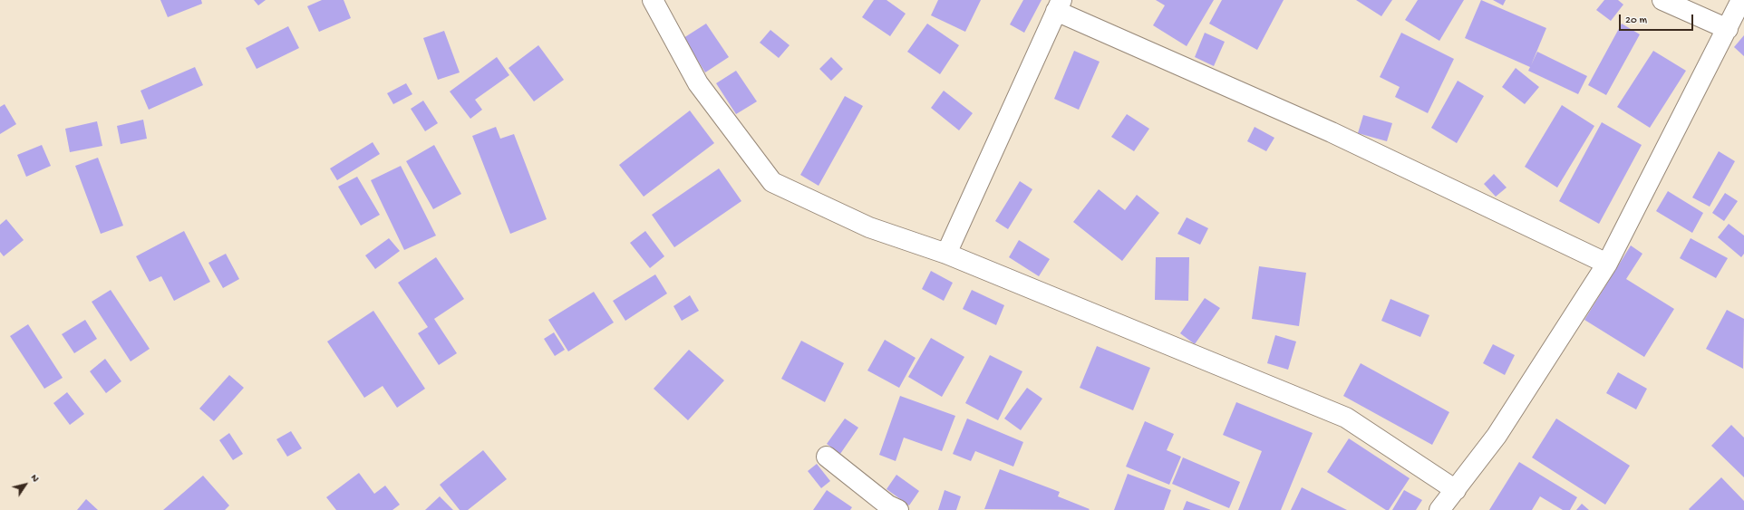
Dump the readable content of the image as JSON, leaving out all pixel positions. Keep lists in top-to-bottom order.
{
  "scale_bar": "20 m",
  "north": "top right"
}
